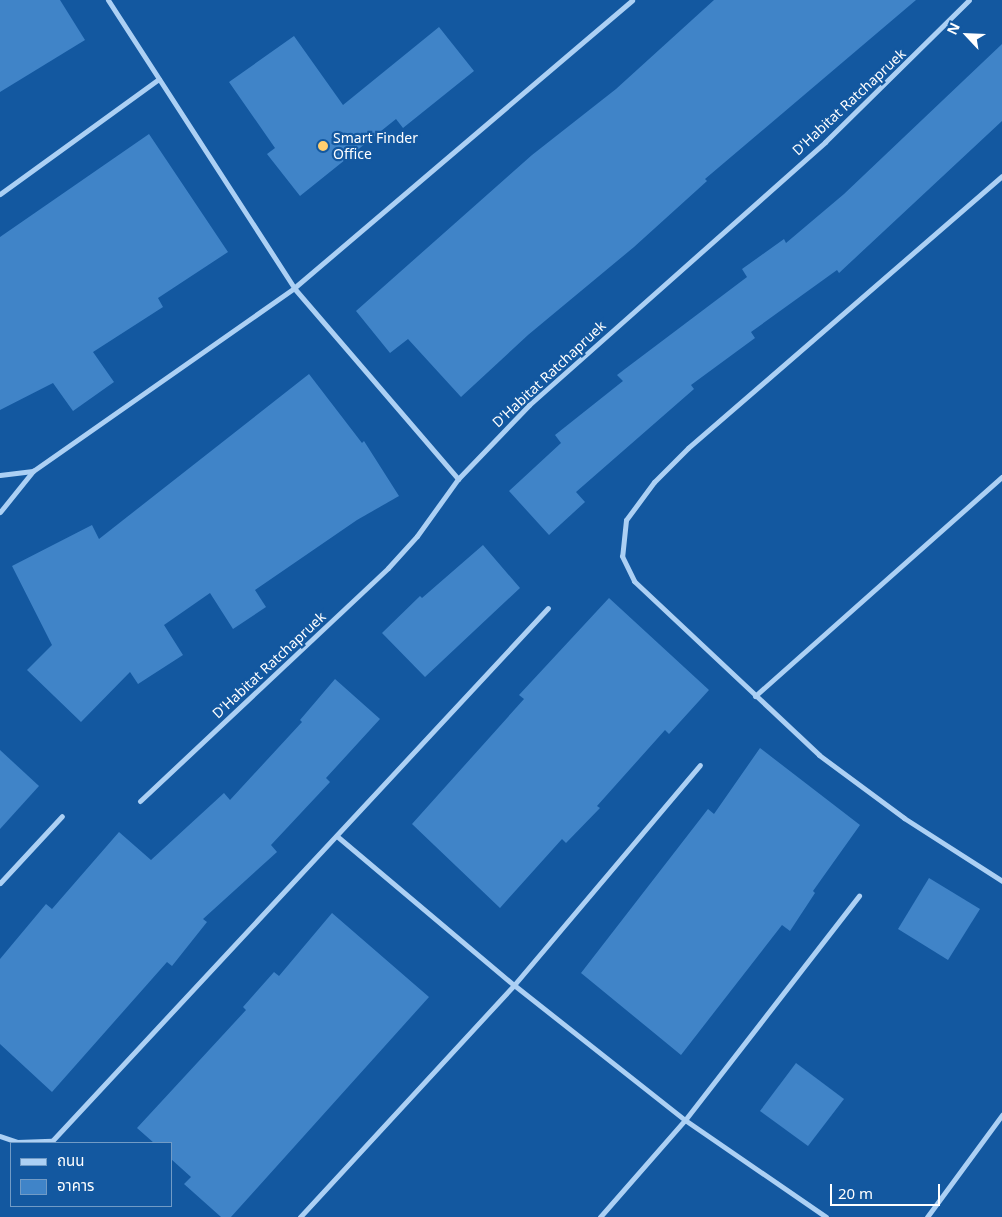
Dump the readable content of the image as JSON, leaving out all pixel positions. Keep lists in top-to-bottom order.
{
  "streets": {
    "street": ["D'Habitat Ratchapruek"]
  },
  "places": ["Smart Finder Office"],
  "legend": ["ถนน", "อาคาร"],
  "scale_bar": "20 m",
  "north": "top left"
}
